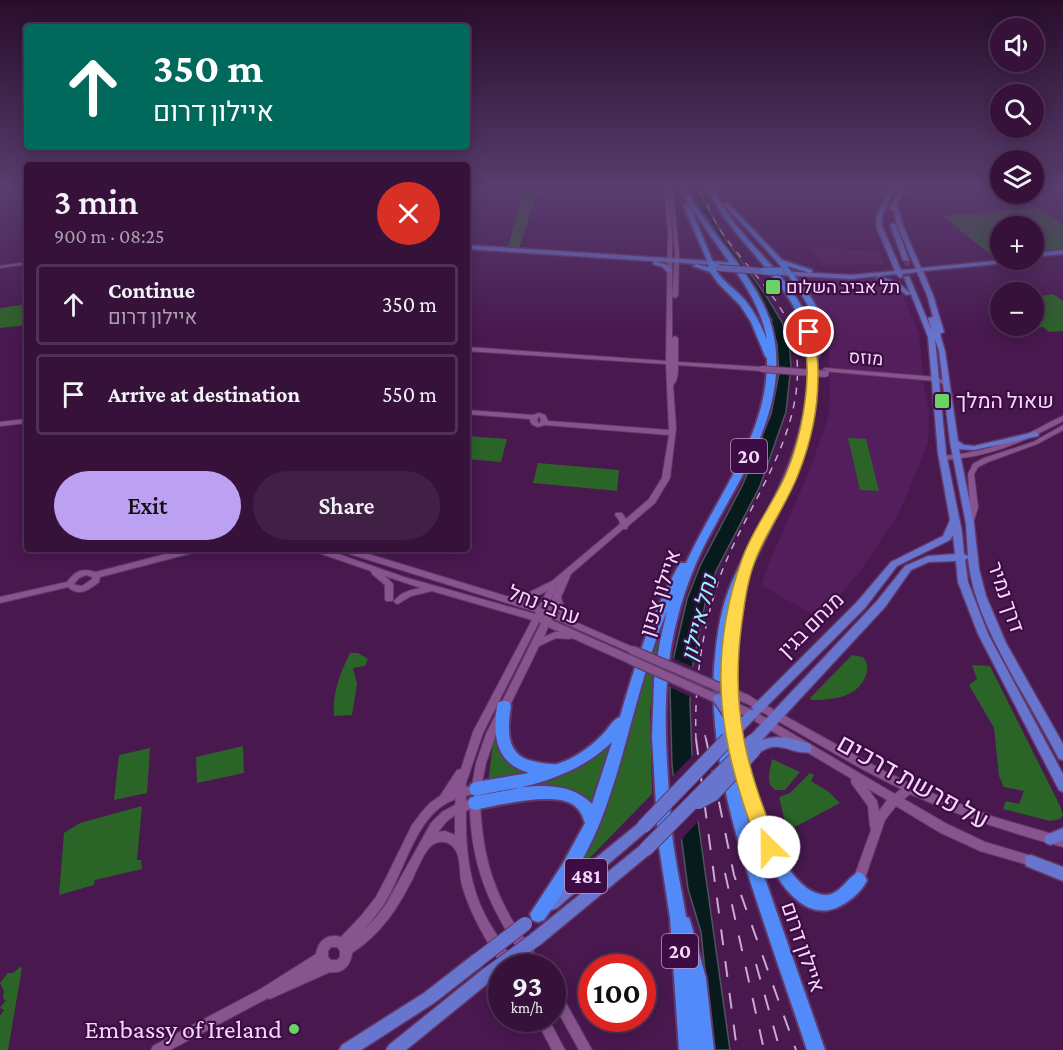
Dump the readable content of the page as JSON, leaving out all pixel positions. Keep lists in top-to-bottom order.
{
  "streets": {
    "highway": ["20", "איילון צפון", "איילון דרום"],
    "main road": ["דרך נמיר", "מנחם בגין", "481"],
    "street": ["מוזס", "ערבי נחל", "על פרשת דרכים"]
  },
  "crossings": [
    ["דרך נמיר", "מנחם בגין"],
    ["ערבי נחל", "מנחם בגין"],
    ["ערבי נחל", "על פרשת דרכים"],
    ["מנחם בגין", "על פרשת דרכים"]
  ],
  "water": ["נחל איילון"],
  "places": {
    "transit": ["תל אביב השלום", "שאול המלך"],
    "other": ["Embassy of Ireland"]
  },
  "page": {
    "map_buttons": ["+", "−"],
    "turn": ["350 m", "איילון דרום"],
    "heading": ["3 min", "900 m · 08:25"],
    "list": [
      {
        "name": "Continue",
        "note": "איילון דרום",
        "value": "350 m"
      },
      {
        "name": "Arrive at destination",
        "value": "550 m"
      }
    ],
    "buttons": ["Exit", "Share"],
    "speed": "93 km/h",
    "limit": "100"
  }
}
